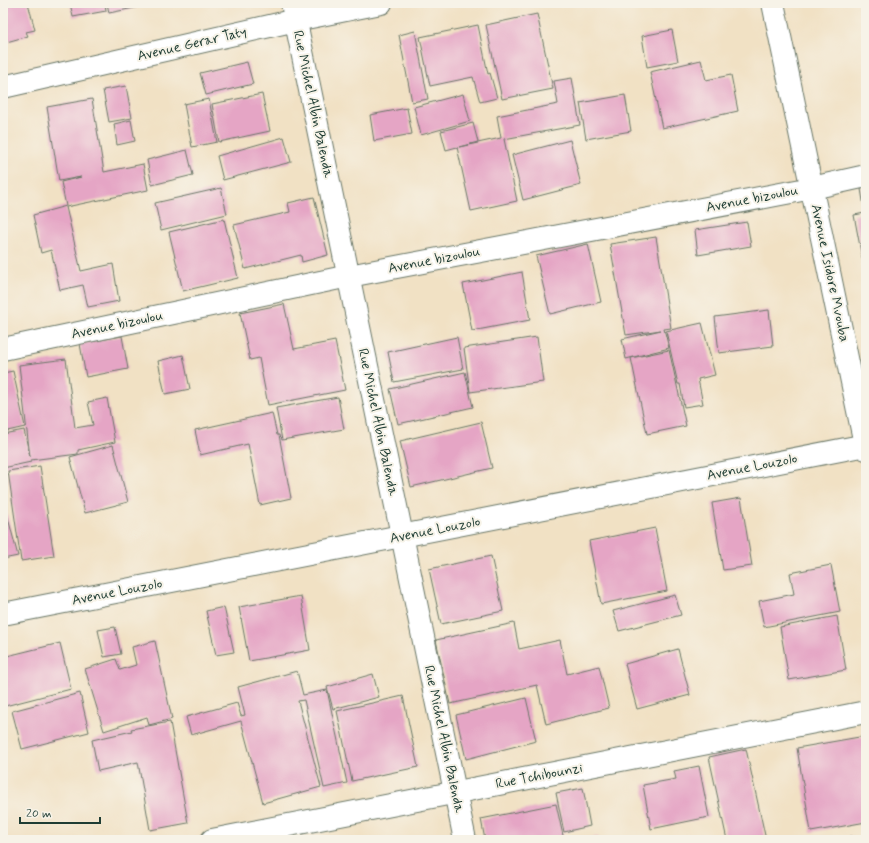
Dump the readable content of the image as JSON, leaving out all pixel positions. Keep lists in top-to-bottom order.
{
  "streets": {
    "street": [
      "Avenue Gerar Taty",
      "Rue Michel Albin Balenda",
      "Avenue bizoulou",
      "Avenue Isidore Mvouba",
      "Avenue Louzolo",
      "Rue Tchibounzi"
    ]
  },
  "crossings": [
    ["Avenue Gerar Taty", "Rue Michel Albin Balenda"],
    ["Rue Michel Albin Balenda", "Avenue bizoulou"],
    ["Rue Michel Albin Balenda", "Avenue Louzolo"],
    ["Rue Michel Albin Balenda", "Rue Tchibounzi"],
    ["Avenue bizoulou", "Avenue Isidore Mvouba"],
    ["Avenue Isidore Mvouba", "Avenue Louzolo"]
  ],
  "scale_bar": "20 m"
}
